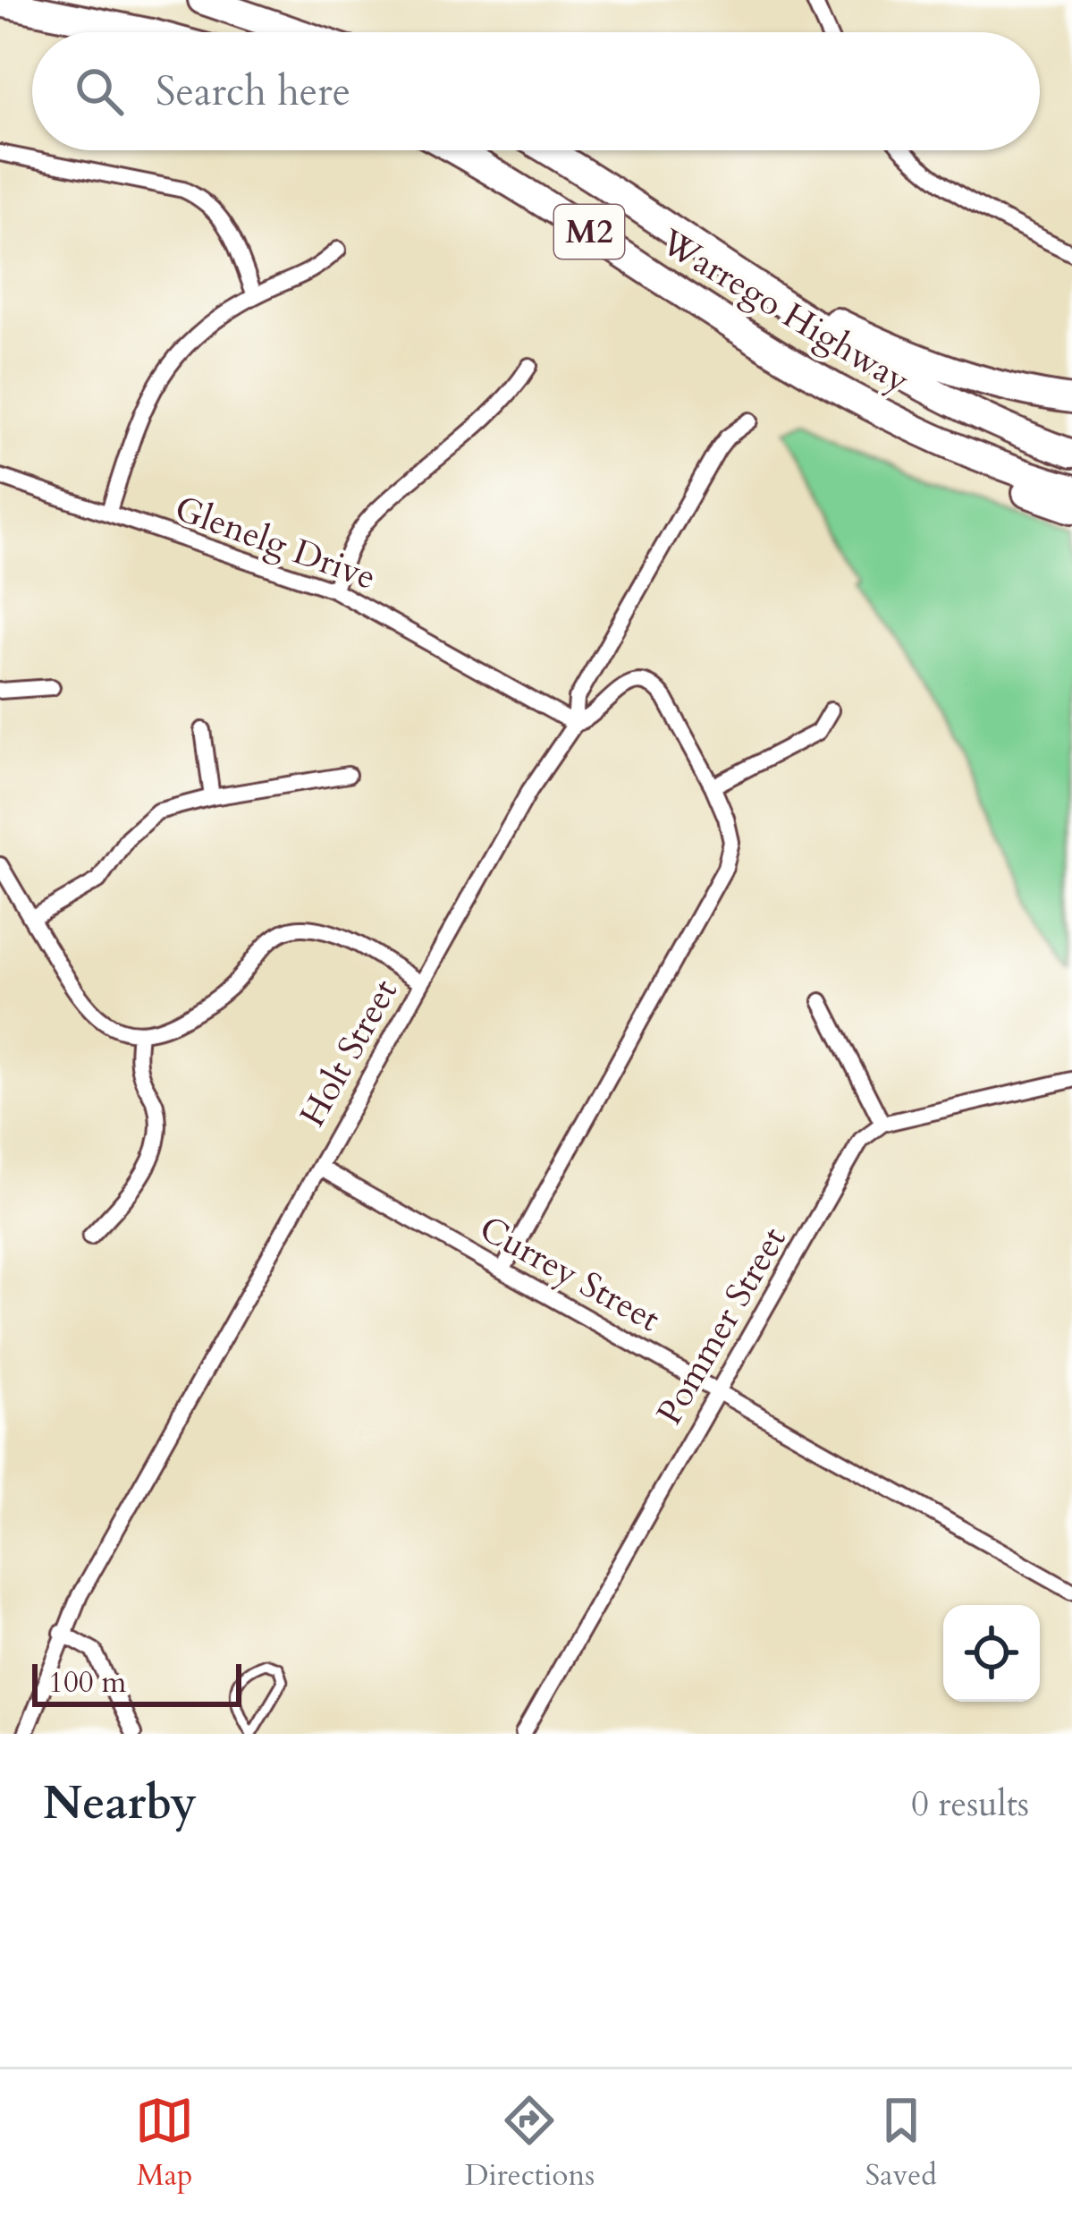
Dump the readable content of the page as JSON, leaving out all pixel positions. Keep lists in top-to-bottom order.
{
  "streets": {
    "highway": ["M2", "Warrego Highway"],
    "street": [
      "Glenelg Drive",
      "Holt Street",
      "Currey Street",
      "Pommer Street"
    ]
  },
  "crossings": [
    ["Glenelg Drive", "Holt Street"],
    ["Holt Street", "Currey Street"],
    ["Currey Street", "Pommer Street"]
  ],
  "scale_bar": "100 m",
  "page": {
    "search": "Search here",
    "scale": "100 m",
    "heading": ["Nearby", "0 results"],
    "nav": ["Map", "Directions", "Saved"]
  }
}
